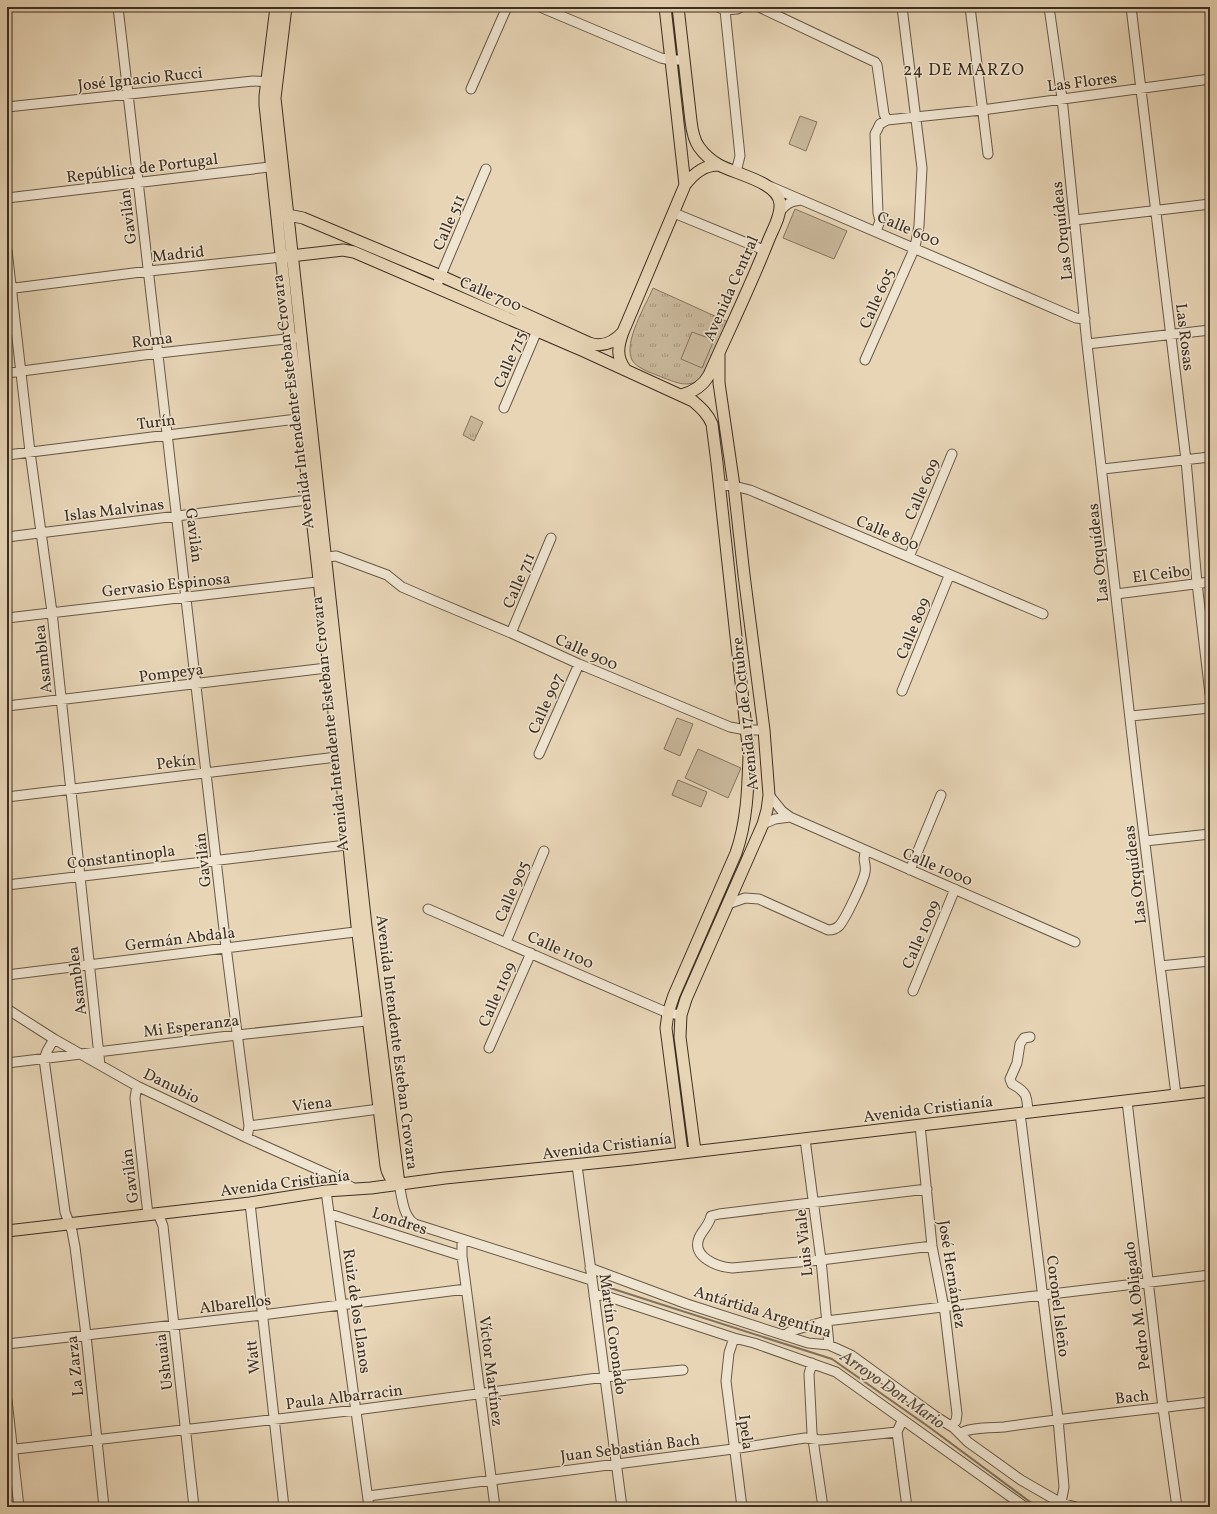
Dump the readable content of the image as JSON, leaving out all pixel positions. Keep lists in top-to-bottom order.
{
  "streets": {
    "main road": [
      "Calle 600",
      "Avenida Central",
      "Calle 700",
      "Avenida Intendente Esteban Crovara",
      "Avenida 17 de Octubre",
      "Avenida Cristianía"
    ],
    "street": [
      "José Ignacio Rucci",
      "Las Flores",
      "República de Portugal",
      "Gavilán",
      "Calle 511",
      "Las Orquídeas",
      "Madrid",
      "Calle 605",
      "Las Rosas",
      "Roma",
      "Calle 715",
      "Turín",
      "Calle 609",
      "Islas Malvinas",
      "Calle 800",
      "El Ceibo",
      "Calle 711",
      "Gervasio Espinosa",
      "Calle 809",
      "Calle 900",
      "Asamblea",
      "Pompeya",
      "Calle 907",
      "Pekín",
      "Constantinopla",
      "Calle 1000",
      "Calle 905",
      "Calle 1009",
      "Germán Abdala",
      "Calle 1100",
      "Calle 1109",
      "Mi Esperanza",
      "Danubio",
      "Viena",
      "Londres",
      "Luis Viale",
      "José Hernández",
      "Albarellos",
      "Coronel Isleño",
      "Pedro M. Obligado",
      "Ruiz de los Llanos",
      "Antártida Argentina",
      "Martín Coronado",
      "Watt",
      "Ushuaia",
      "La Zarza",
      "Víctor Martínez",
      "Paula Albarracin",
      "Bach",
      "Ipela",
      "Juan Sebastián Bach"
    ]
  },
  "crossings": [
    ["José Ignacio Rucci", "Gavilán"],
    ["José Ignacio Rucci", "Avenida Intendente Esteban Crovara"],
    ["Las Flores", "Las Orquídeas"],
    ["Las Flores", "Calle 605"],
    ["Las Flores", "Las Rosas"],
    ["República de Portugal", "Gavilán"],
    ["República de Portugal", "Avenida Intendente Esteban Crovara"],
    ["Gavilán", "Madrid"],
    ["Gavilán", "Roma"],
    ["Gavilán", "Turín"],
    ["Gavilán", "Islas Malvinas"],
    ["Gavilán", "Gervasio Espinosa"],
    ["Gavilán", "Pompeya"],
    ["Gavilán", "Pekín"],
    ["Gavilán", "Constantinopla"],
    ["Gavilán", "Germán Abdala"],
    ["Gavilán", "Mi Esperanza"],
    ["Gavilán", "Danubio"],
    ["Gavilán", "Viena"],
    ["Gavilán", "Avenida Cristianía"],
    ["Gavilán", "Ushuaia"],
    ["Calle 511", "Calle 700"],
    ["Calle 600", "Las Orquídeas"],
    ["Calle 600", "Calle 605"],
    ["Las Orquídeas", "El Ceibo"],
    ["Las Orquídeas", "Avenida Cristianía"],
    ["Madrid", "Calle 700"],
    ["Madrid", "Avenida Intendente Esteban Crovara"],
    ["Madrid", "Asamblea"],
    ["Avenida Central", "Calle 700"],
    ["Avenida Central", "Avenida 17 de Octubre"],
    ["Calle 700", "Calle 715"],
    ["Calle 700", "Avenida Intendente Esteban Crovara"],
    ["Calle 700", "Avenida 17 de Octubre"],
    ["Las Rosas", "El Ceibo"],
    ["Roma", "Avenida Intendente Esteban Crovara"],
    ["Roma", "Asamblea"],
    ["Avenida Intendente Esteban Crovara", "Turín"],
    ["Avenida Intendente Esteban Crovara", "Islas Malvinas"],
    ["Avenida Intendente Esteban Crovara", "Gervasio Espinosa"],
    ["Avenida Intendente Esteban Crovara", "Calle 900"],
    ["Avenida Intendente Esteban Crovara", "Pompeya"],
    ["Avenida Intendente Esteban Crovara", "Pekín"],
    ["Avenida Intendente Esteban Crovara", "Constantinopla"],
    ["Avenida Intendente Esteban Crovara", "Germán Abdala"],
    ["Avenida Intendente Esteban Crovara", "Mi Esperanza"],
    ["Avenida Intendente Esteban Crovara", "Viena"],
    ["Avenida Intendente Esteban Crovara", "Avenida Cristianía"],
    ["Turín", "Asamblea"],
    ["Calle 609", "Calle 800"],
    ["Islas Malvinas", "Asamblea"],
    ["Calle 800", "Calle 809"],
    ["Calle 800", "Avenida 17 de Octubre"],
    ["Calle 711", "Calle 900"],
    ["Gervasio Espinosa", "Asamblea"],
    ["Calle 900", "Calle 907"],
    ["Calle 900", "Avenida 17 de Octubre"],
    ["Asamblea", "Pompeya"],
    ["Asamblea", "Pekín"],
    ["Asamblea", "Constantinopla"],
    ["Asamblea", "Germán Abdala"],
    ["Asamblea", "Mi Esperanza"],
    ["Asamblea", "Danubio"],
    ["Avenida 17 de Octubre", "Calle 1000"],
    ["Avenida 17 de Octubre", "Calle 1100"],
    ["Avenida 17 de Octubre", "Avenida Cristianía"],
    ["Calle 1000", "Calle 1009"],
    ["Calle 905", "Calle 1100"],
    ["Calle 1100", "Calle 1109"],
    ["Mi Esperanza", "Danubio"],
    ["Danubio", "Avenida Cristianía"],
    ["Avenida Cristianía", "Luis Viale"],
    ["Avenida Cristianía", "José Hernández"],
    ["Avenida Cristianía", "Coronel Isleño"],
    ["Avenida Cristianía", "Pedro M. Obligado"],
    ["Avenida Cristianía", "Ruiz de los Llanos"],
    ["Avenida Cristianía", "Martín Coronado"],
    ["Avenida Cristianía", "Watt"],
    ["Avenida Cristianía", "Ushuaia"],
    ["Avenida Cristianía", "La Zarza"],
    ["Londres", "Ruiz de los Llanos"],
    ["Londres", "Víctor Martínez"],
    ["Luis Viale", "Antártida Argentina"],
    ["José Hernández", "Antártida Argentina"],
    ["Albarellos", "Ruiz de los Llanos"],
    ["Albarellos", "Watt"],
    ["Albarellos", "Ushuaia"],
    ["Albarellos", "La Zarza"],
    ["Albarellos", "Víctor Martínez"],
    ["Coronel Isleño", "Antártida Argentina"],
    ["Coronel Isleño", "Bach"],
    ["Pedro M. Obligado", "Bach"],
    ["Ruiz de los Llanos", "Paula Albarracin"],
    ["Ruiz de los Llanos", "Juan Sebastián Bach"],
    ["Antártida Argentina", "Martín Coronado"],
    ["Antártida Argentina", "Ipela"],
    ["Martín Coronado", "Paula Albarracin"],
    ["Martín Coronado", "Juan Sebastián Bach"],
    ["Watt", "Paula Albarracin"],
    ["Ushuaia", "Paula Albarracin"],
    ["La Zarza", "Paula Albarracin"],
    ["Víctor Martínez", "Paula Albarracin"],
    ["Víctor Martínez", "Juan Sebastián Bach"],
    ["Ipela", "Juan Sebastián Bach"]
  ],
  "districts": ["24 DE MARZO"],
  "water": ["Arroyo Don Mario"]
}
